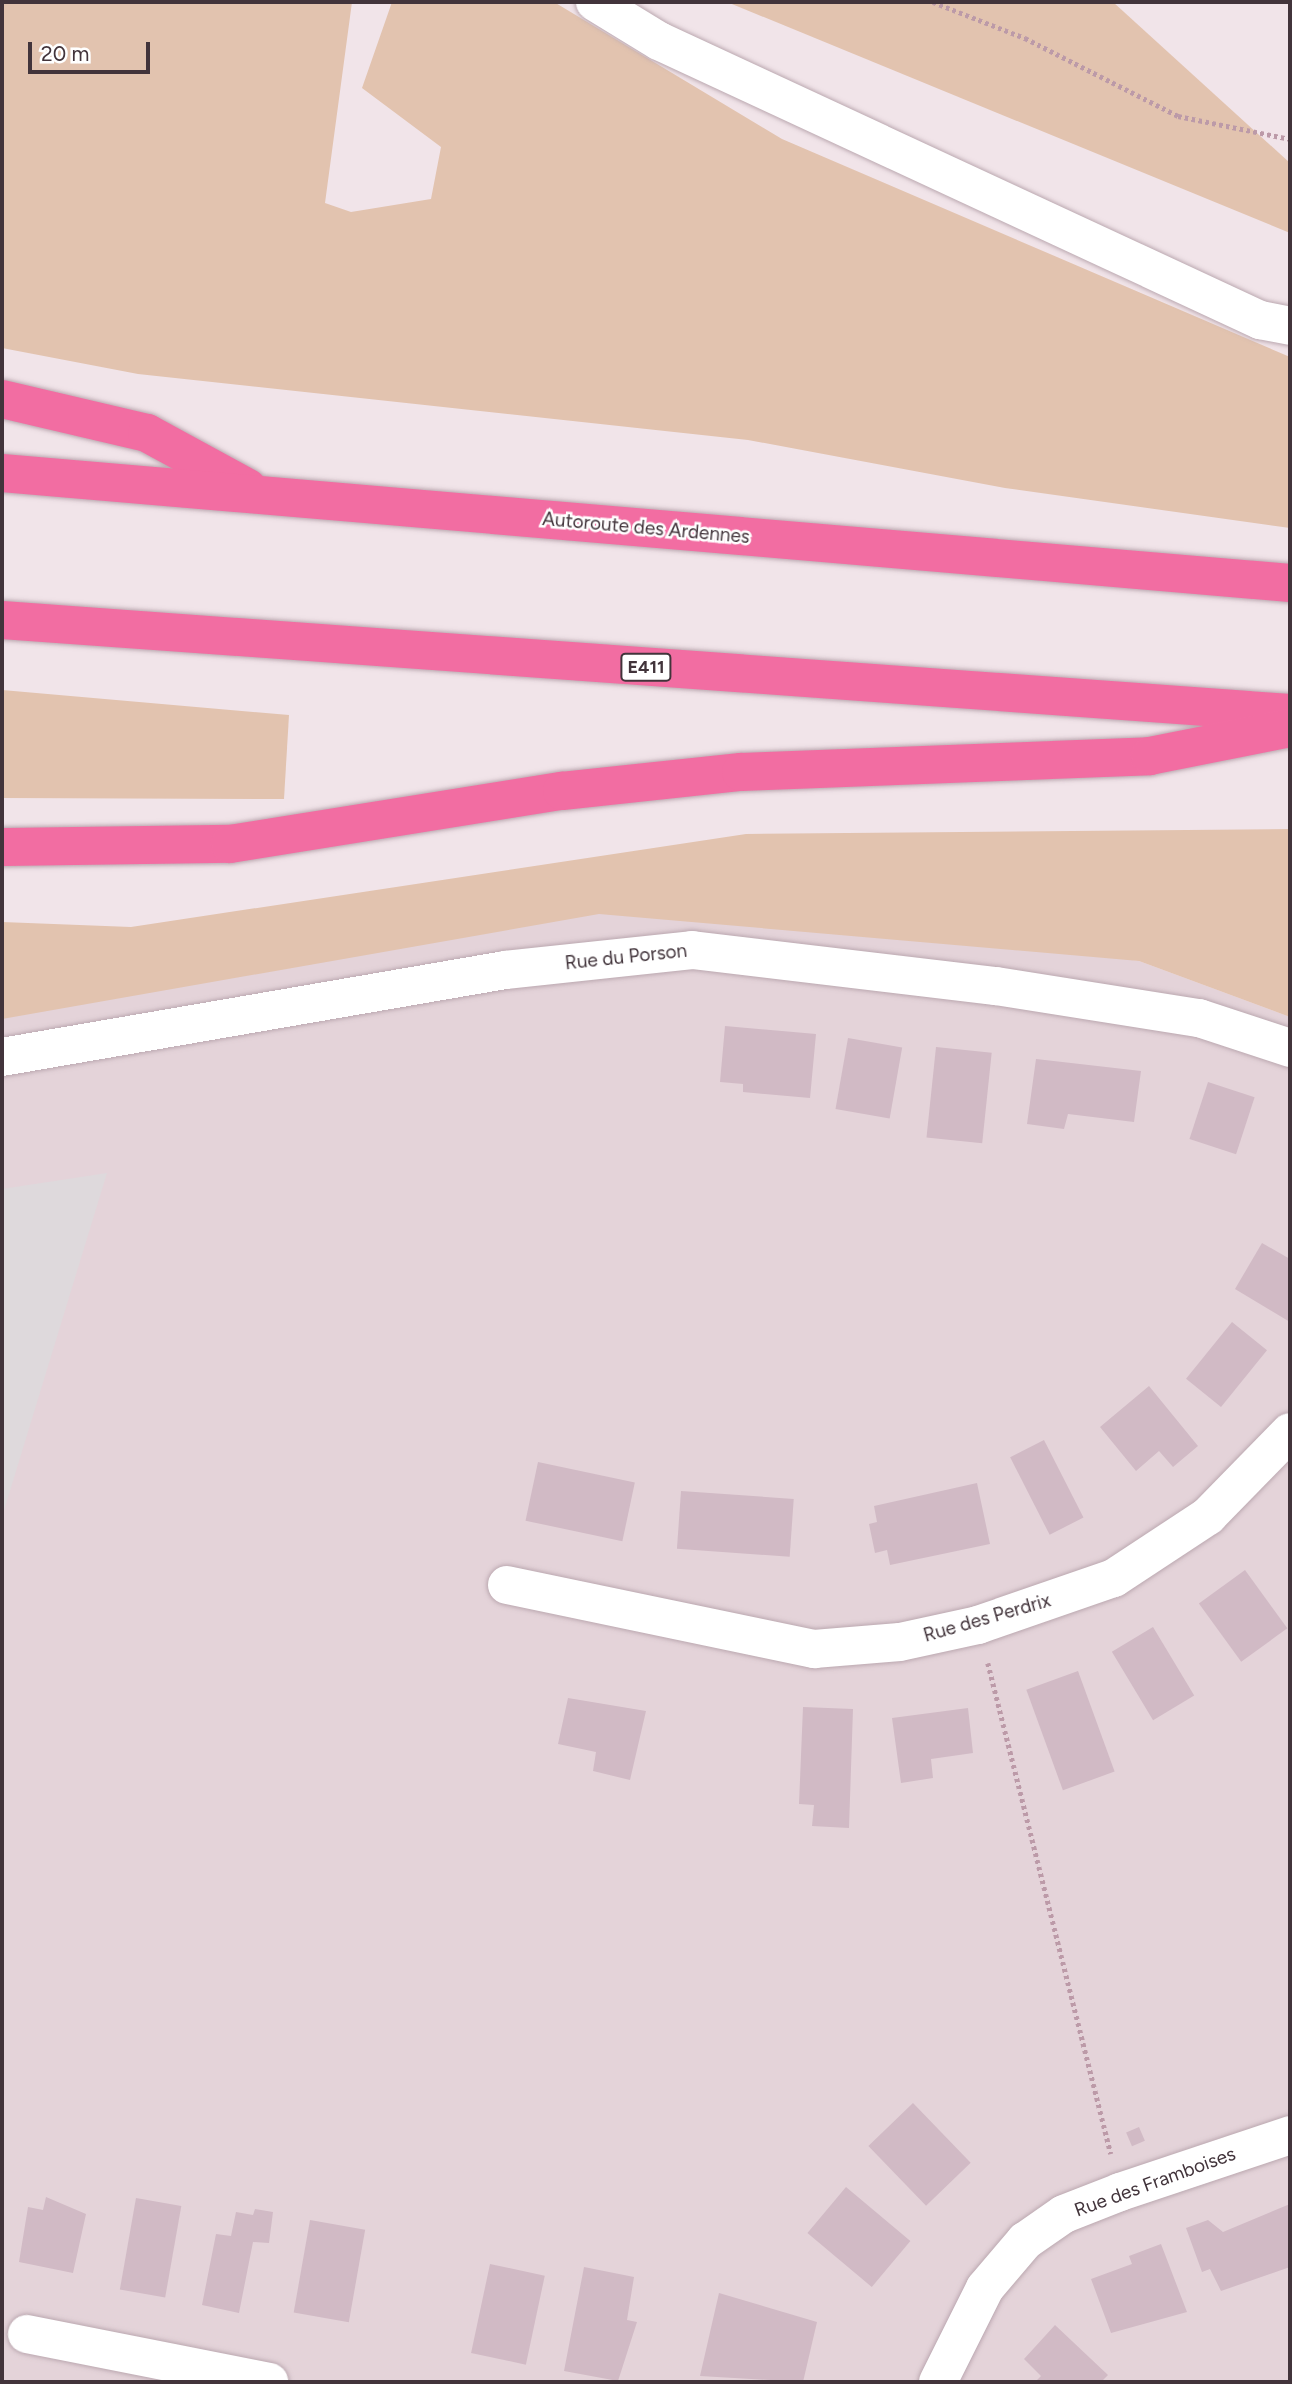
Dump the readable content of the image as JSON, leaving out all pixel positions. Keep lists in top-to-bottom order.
{
  "streets": {
    "highway": ["Autoroute des Ardennes", "E411"],
    "street": ["Rue du Porson", "Rue des Perdrix", "Rue des Framboises"]
  },
  "scale_bar": "20 m"
}
